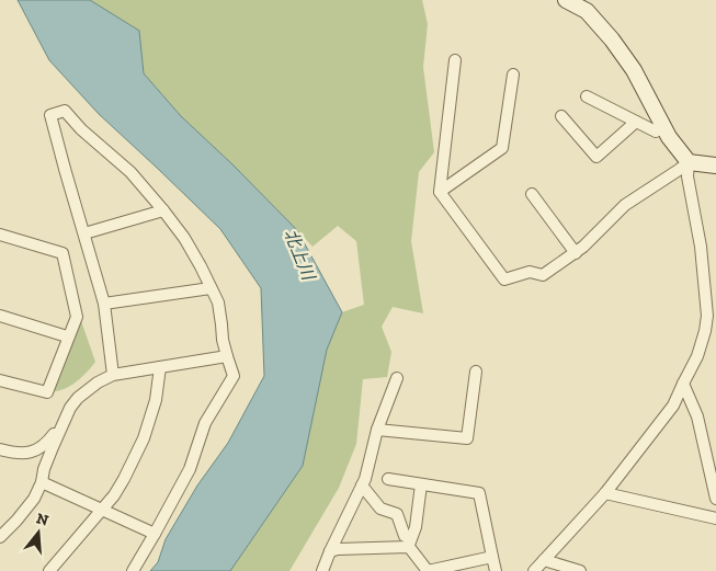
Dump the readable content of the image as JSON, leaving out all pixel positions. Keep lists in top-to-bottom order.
{
  "water": ["北上川"],
  "north": "top"
}
